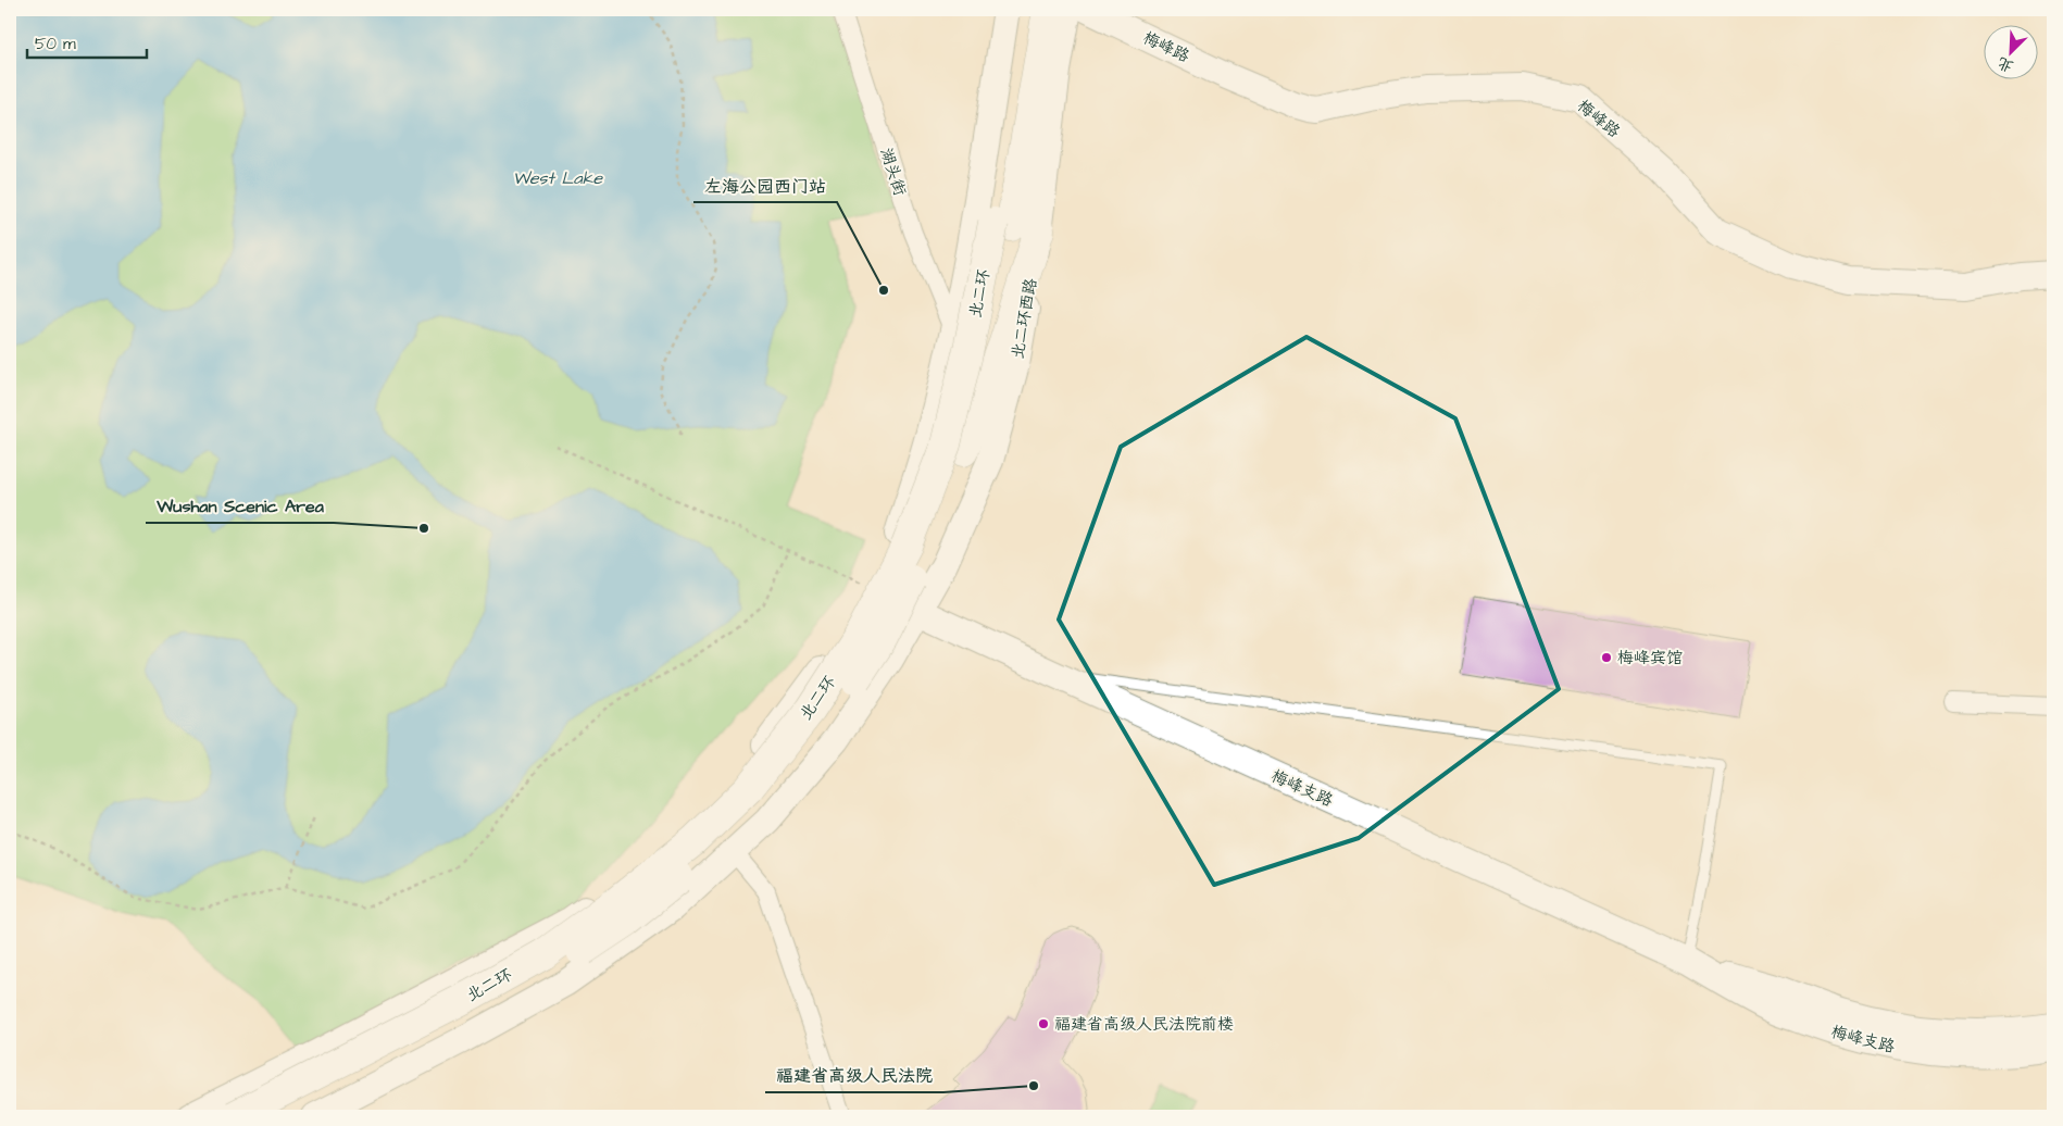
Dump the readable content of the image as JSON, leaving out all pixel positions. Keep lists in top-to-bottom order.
{
  "streets": {
    "highway": ["北二环"],
    "main road": ["梅峰路", "北二环西路", "梅峰支路"],
    "street": ["湖头街"]
  },
  "crossings": [
    ["北二环", "北二环西路"],
    ["北二环西路", "梅峰支路"]
  ],
  "water": ["West Lake"],
  "places": [
    "左海公园西门站",
    "Wushan Scenic Area",
    "梅峰宾馆",
    "福建省高级人民法院前楼",
    "福建省高级人民法院"
  ],
  "scale_bar": "50 m",
  "north": "bottom left"
}
